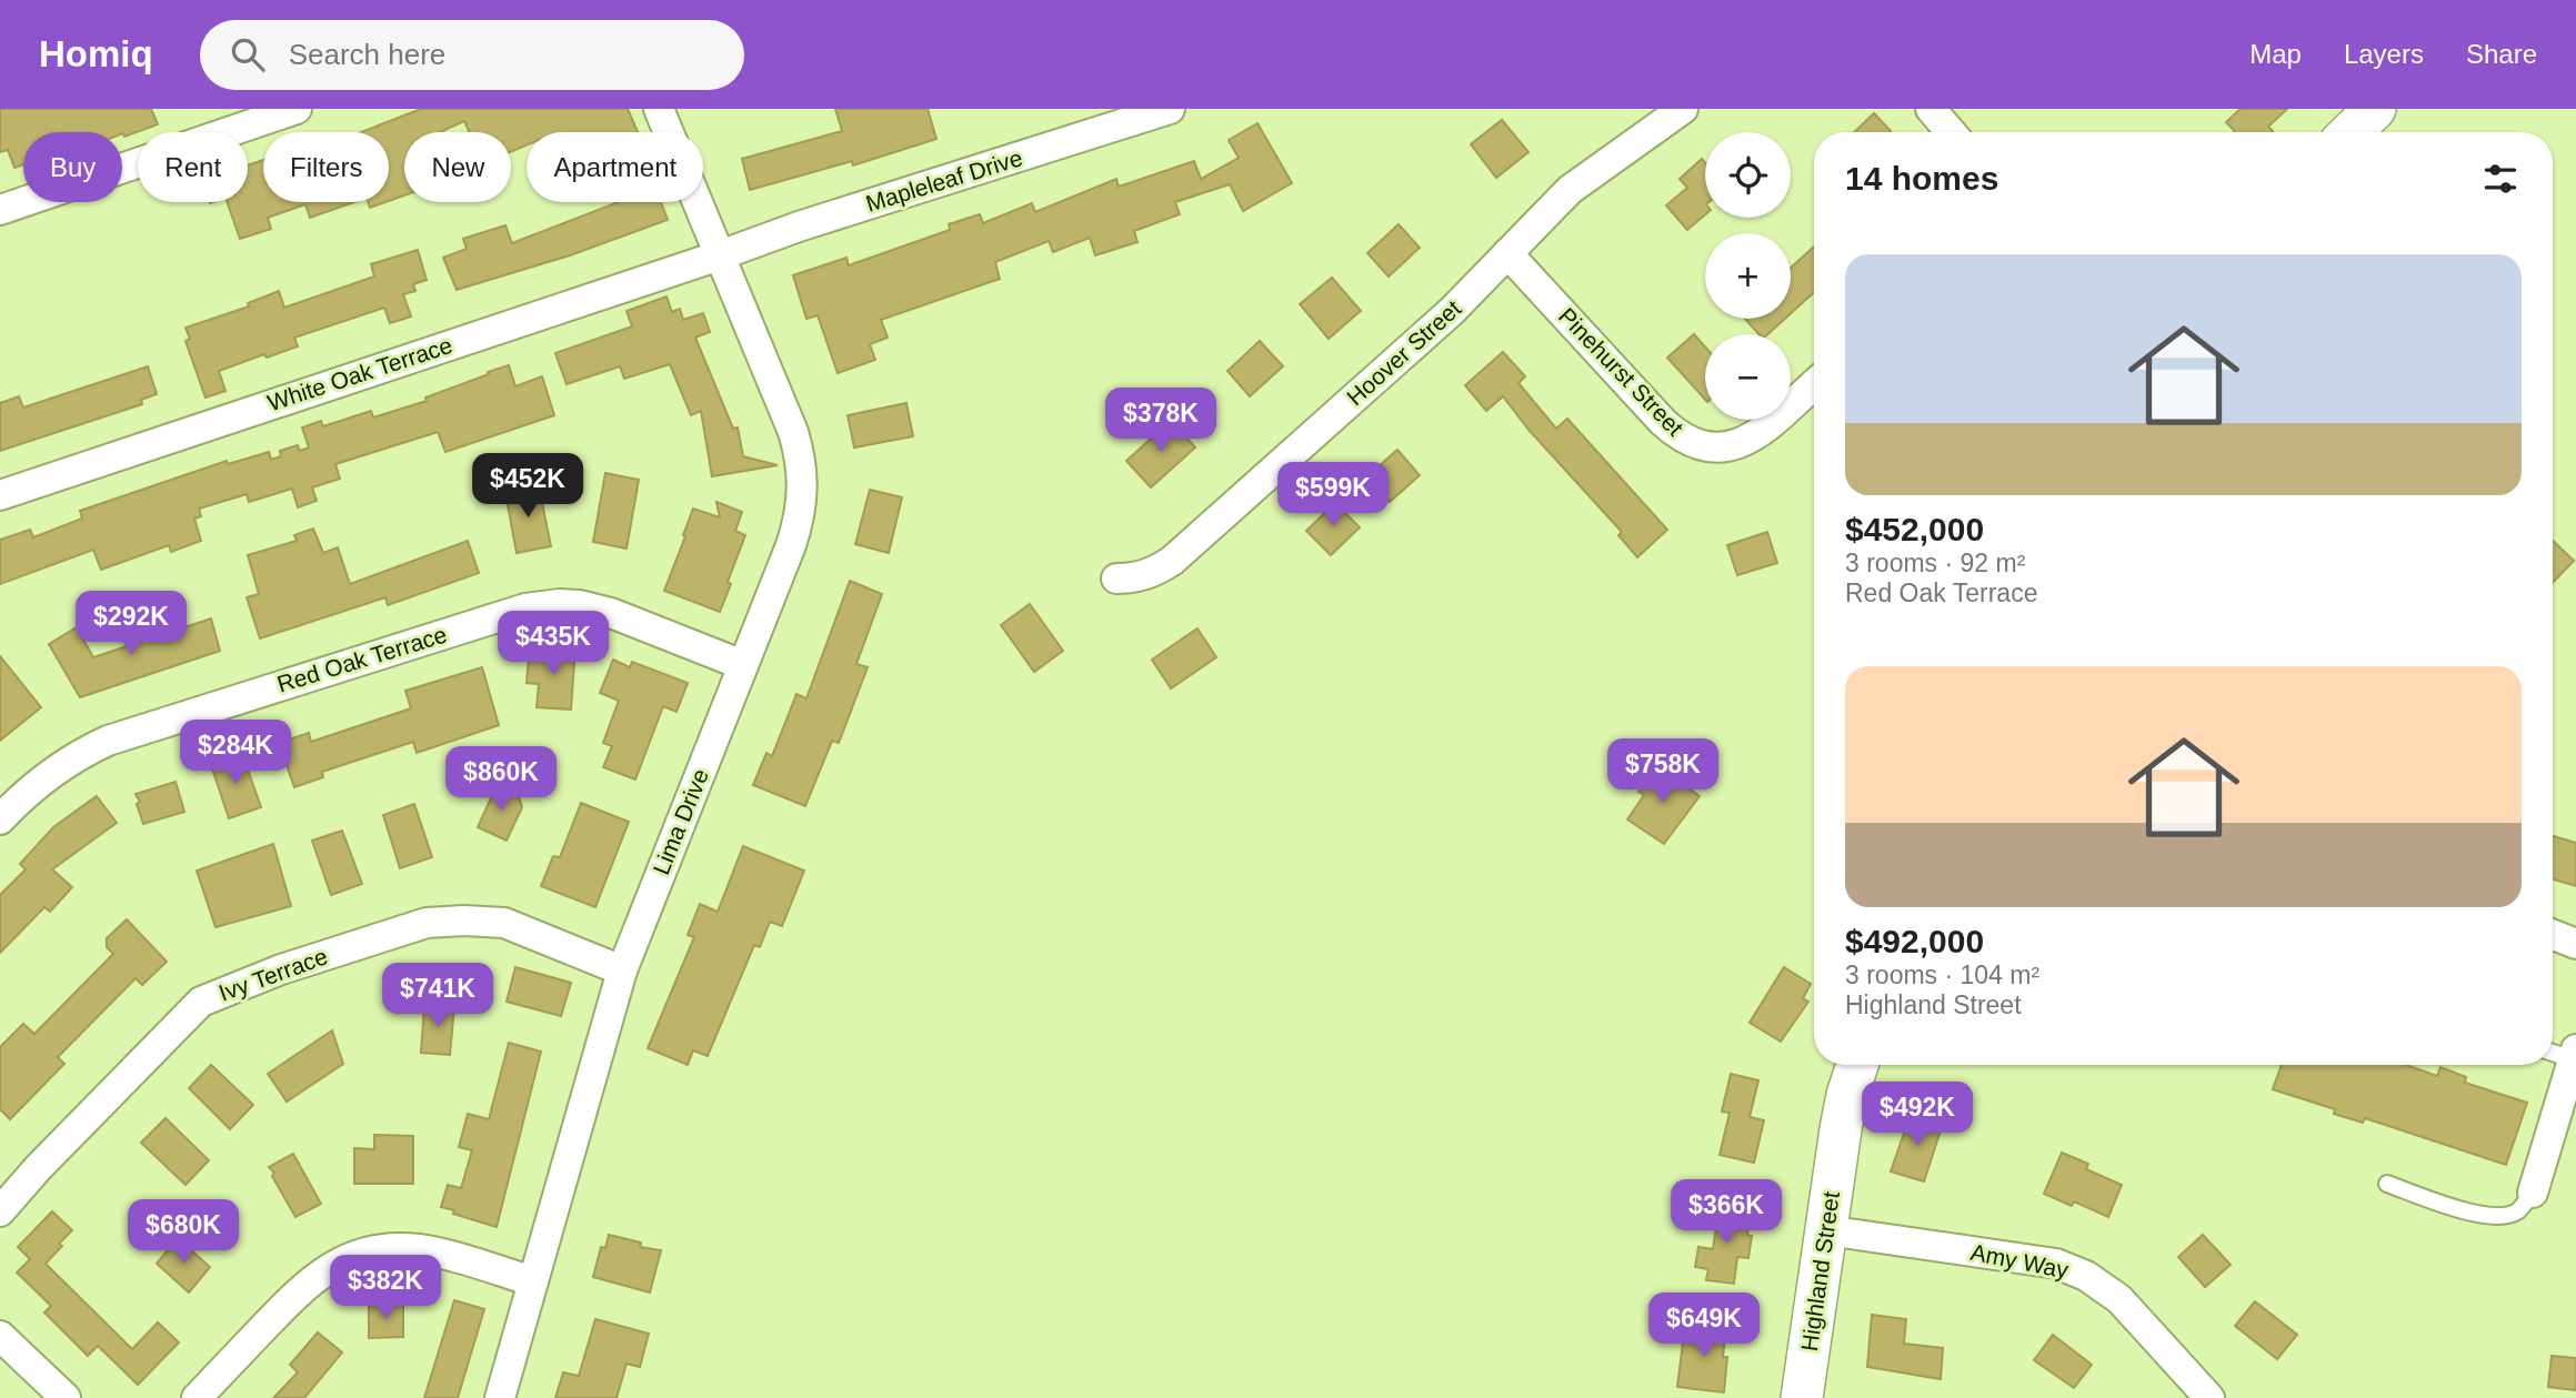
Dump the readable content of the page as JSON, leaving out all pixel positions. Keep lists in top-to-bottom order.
{
  "streets": {
    "street": [
      "Mapleleaf Drive",
      "Hoover Street",
      "Pinehurst Street",
      "White Oak Terrace",
      "Red Oak Terrace",
      "Lima Drive",
      "Ivy Terrace",
      "Amy Way",
      "Highland Street"
    ]
  },
  "crossings": [
    ["Mapleleaf Drive", "White Oak Terrace"],
    ["Mapleleaf Drive", "Lima Drive"],
    ["Hoover Street", "Pinehurst Street"],
    ["White Oak Terrace", "Lima Drive"],
    ["Red Oak Terrace", "Lima Drive"],
    ["Lima Drive", "Ivy Terrace"],
    ["Amy Way", "Highland Street"]
  ],
  "page": {
    "header": "Homiq",
    "search": "Search here",
    "nav": ["Map", "Layers", "Share"],
    "map_buttons": ["+", "−"],
    "chip": [
      "Buy",
      "Rent",
      "Filters",
      "New",
      "Apartment"
    ],
    "heading": "14 homes",
    "list": [
      {
        "name": "$452,000",
        "note": "3 rooms · 92 m² · Red Oak Terrace"
      },
      {
        "name": "$492,000",
        "note": "3 rooms · 104 m² · Highland Street"
      }
    ],
    "price": [
      "$378K",
      "$452K",
      "$599K",
      "$292K",
      "$435K",
      "$284K",
      "$758K",
      "$860K",
      "$741K",
      "$492K",
      "$366K",
      "$680K",
      "$382K",
      "$649K"
    ]
  }
}
